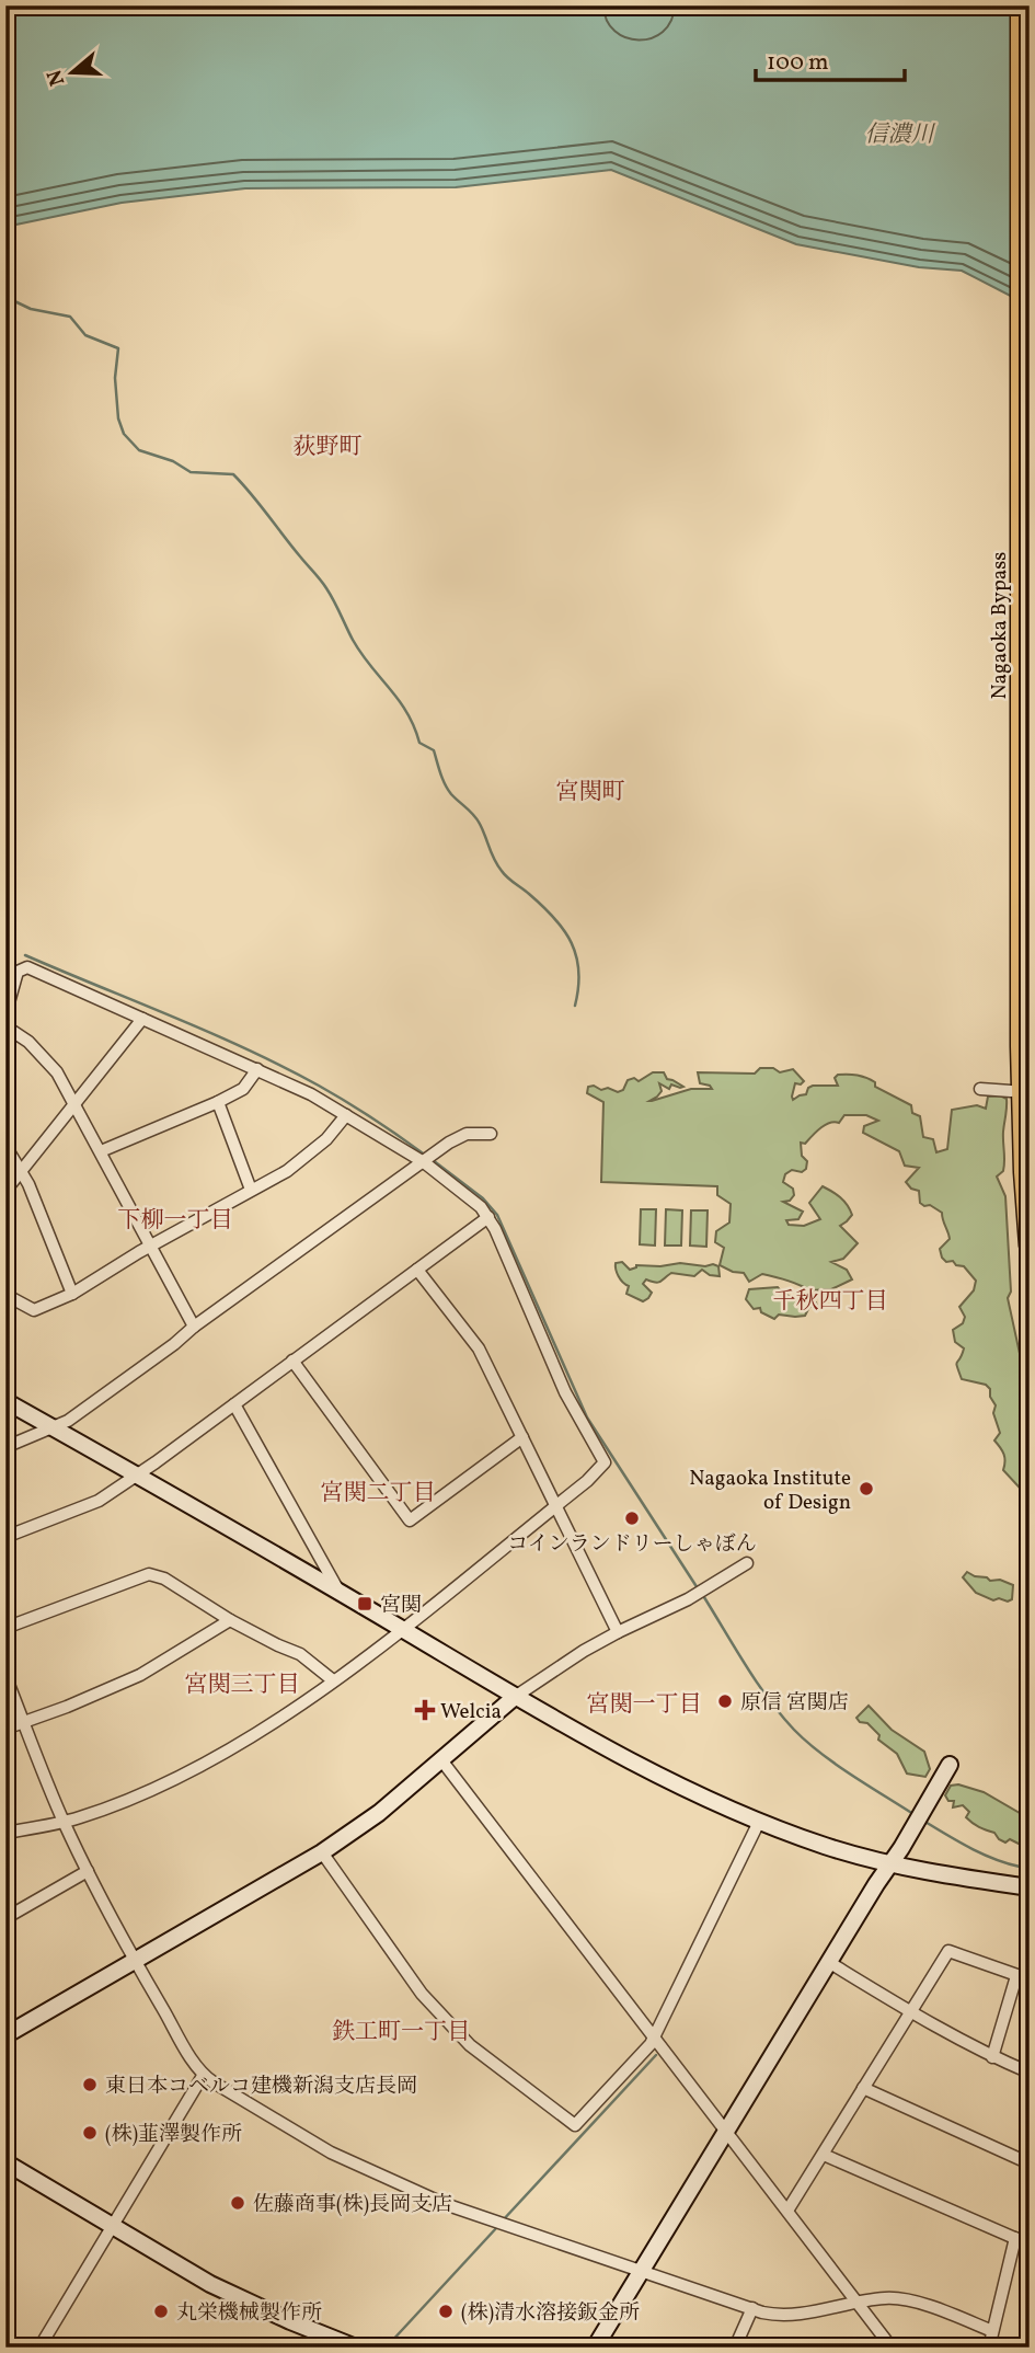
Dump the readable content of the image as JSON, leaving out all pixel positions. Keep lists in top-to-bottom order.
{
  "streets": {
    "highway": ["Nagaoka Bypass"]
  },
  "districts": [
    "荻野町",
    "宮関町",
    "下柳一丁目",
    "千秋四丁目",
    "宮関二丁目",
    "宮関三丁目",
    "宮関一丁目",
    "鉄工町一丁目"
  ],
  "water": ["信濃川"],
  "places": {
    "other": [
      "Nagaoka Institute of Design",
      "コインランドリーしゃぼん",
      "原信 宮関店",
      "東日本コベルコ建機新潟支店長岡",
      "(株)韮澤製作所",
      "佐藤商事(株)長岡支店",
      "丸栄機械製作所",
      "(株)清水溶接鈑金所"
    ],
    "transit": ["宮関"],
    "health": ["Welcia"]
  },
  "scale_bar": "100 m",
  "north": "left"
}
